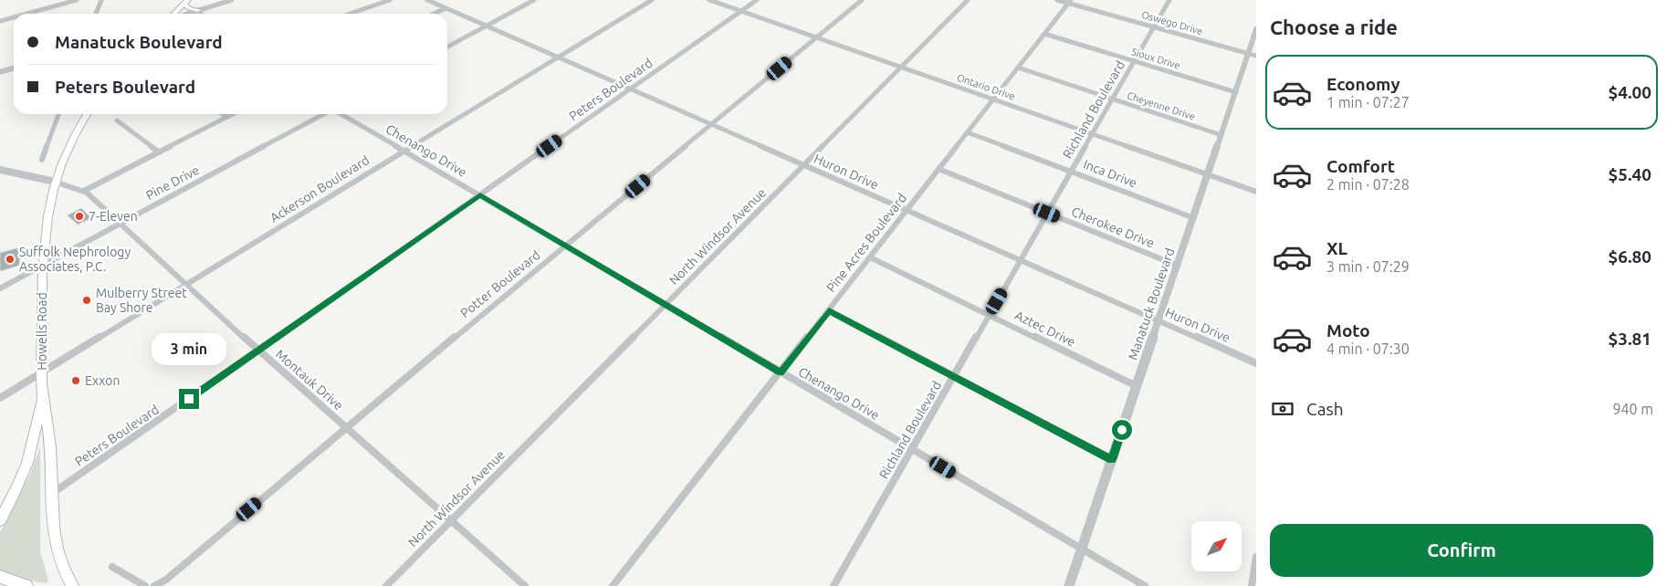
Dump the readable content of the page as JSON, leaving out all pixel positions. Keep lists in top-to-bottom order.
{
  "streets": {
    "main road": ["Howells Road"],
    "street": [
      "Oswego Drive",
      "Sioux Drive",
      "Ontario Drive",
      "Peters Boulevard",
      "Cheyenne Drive",
      "Richland Boulevard",
      "Chenango Drive",
      "Huron Drive",
      "Inca Drive",
      "Pine Drive",
      "Ackerson Boulevard",
      "Cherokee Drive",
      "North Windsor Avenue",
      "Pine Acres Boulevard",
      "Potter Boulevard",
      "Manatuck Boulevard",
      "Aztec Drive",
      "Montauk Drive"
    ]
  },
  "crossings": [
    ["Oswego Drive", "Richland Boulevard"],
    ["Oswego Drive", "Pine Acres Boulevard"],
    ["Oswego Drive", "Manatuck Boulevard"],
    ["Sioux Drive", "Richland Boulevard"],
    ["Sioux Drive", "Pine Acres Boulevard"],
    ["Sioux Drive", "Manatuck Boulevard"],
    ["Ontario Drive", "Peters Boulevard"],
    ["Ontario Drive", "Richland Boulevard"],
    ["Ontario Drive", "North Windsor Avenue"],
    ["Ontario Drive", "Pine Acres Boulevard"],
    ["Ontario Drive", "Potter Boulevard"],
    ["Ontario Drive", "Manatuck Boulevard"],
    ["Peters Boulevard", "Chenango Drive"],
    ["Peters Boulevard", "Huron Drive"],
    ["Peters Boulevard", "Howells Road"],
    ["Peters Boulevard", "Montauk Drive"],
    ["Cheyenne Drive", "Richland Boulevard"],
    ["Cheyenne Drive", "Pine Acres Boulevard"],
    ["Cheyenne Drive", "Manatuck Boulevard"],
    ["Richland Boulevard", "Chenango Drive"],
    ["Richland Boulevard", "Huron Drive"],
    ["Richland Boulevard", "Inca Drive"],
    ["Richland Boulevard", "Cherokee Drive"],
    ["Richland Boulevard", "Aztec Drive"],
    ["Chenango Drive", "Ackerson Boulevard"],
    ["Chenango Drive", "North Windsor Avenue"],
    ["Chenango Drive", "Pine Acres Boulevard"],
    ["Chenango Drive", "Potter Boulevard"],
    ["Chenango Drive", "Manatuck Boulevard"],
    ["Huron Drive", "Ackerson Boulevard"],
    ["Huron Drive", "North Windsor Avenue"],
    ["Huron Drive", "Pine Acres Boulevard"],
    ["Huron Drive", "Potter Boulevard"],
    ["Huron Drive", "Manatuck Boulevard"],
    ["Inca Drive", "Pine Acres Boulevard"],
    ["Inca Drive", "Manatuck Boulevard"],
    ["Pine Drive", "Howells Road"],
    ["Pine Drive", "Montauk Drive"],
    ["Ackerson Boulevard", "Howells Road"],
    ["Ackerson Boulevard", "Montauk Drive"],
    ["Cherokee Drive", "Pine Acres Boulevard"],
    ["Cherokee Drive", "Manatuck Boulevard"],
    ["North Windsor Avenue", "Montauk Drive"],
    ["Pine Acres Boulevard", "Aztec Drive"],
    ["Potter Boulevard", "Montauk Drive"],
    ["Manatuck Boulevard", "Aztec Drive"],
    ["Howells Road", "Montauk Drive"]
  ],
  "places": [
    "7-Eleven",
    "Suffolk Nephrology Associates, P.C.",
    "Mulberry Street Bay Shore",
    "Exxon"
  ],
  "north": "top right",
  "page": {
    "heading": "Choose a ride",
    "banner": ["Manatuck Boulevard", "Peters Boulevard"],
    "list": [
      {
        "name": "Economy",
        "note": "1 min · 07:27",
        "value": "$4.00"
      },
      {
        "name": "Comfort",
        "note": "2 min · 07:28",
        "value": "$5.40"
      },
      {
        "name": "XL",
        "note": "3 min · 07:29",
        "value": "$6.80"
      },
      {
        "name": "Moto",
        "note": "4 min · 07:30",
        "value": "$3.81"
      }
    ],
    "bubble": "3 min",
    "pay": ["Cash", "940 m"],
    "buttons": "Confirm"
  }
}
